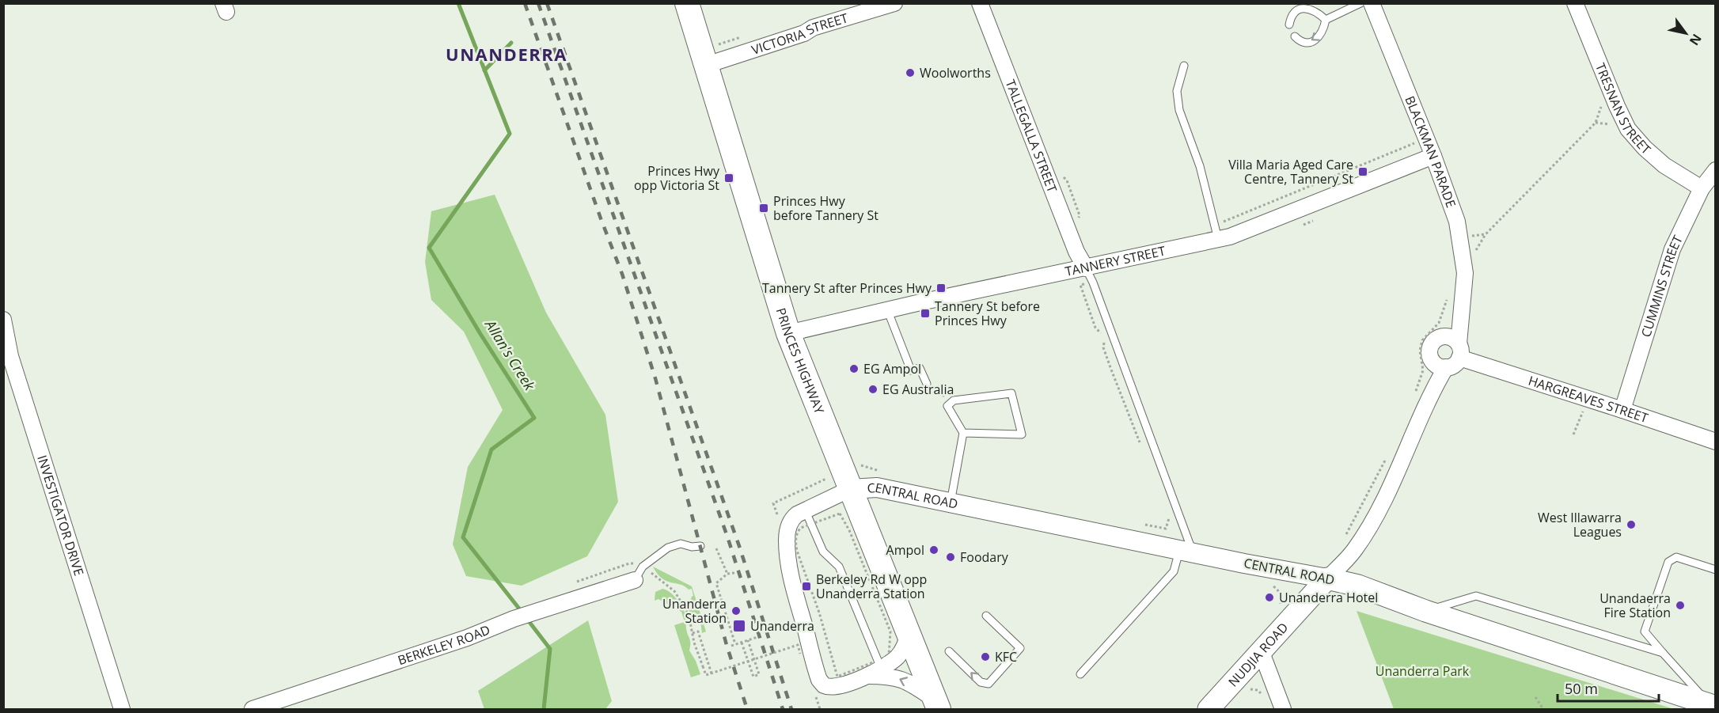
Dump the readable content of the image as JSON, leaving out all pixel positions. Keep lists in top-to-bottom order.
{
  "streets": {
    "main road": ["PRINCES HIGHWAY", "CENTRAL ROAD", "NUDJIA ROAD"],
    "street": [
      "VICTORIA STREET",
      "TRESNAN STREET",
      "TALLEGALLA STREET",
      "BLACKMAN PARADE",
      "TANNERY STREET",
      "CUMMINS STREET",
      "HARGREAVES STREET",
      "INVESTIGATOR DRIVE",
      "BERKELEY ROAD"
    ]
  },
  "crossings": [
    ["VICTORIA STREET", "PRINCES HIGHWAY"],
    ["TRESNAN STREET", "CUMMINS STREET"],
    ["TALLEGALLA STREET", "TANNERY STREET"],
    ["BLACKMAN PARADE", "TANNERY STREET"],
    ["BLACKMAN PARADE", "HARGREAVES STREET"],
    ["TANNERY STREET", "PRINCES HIGHWAY"],
    ["CUMMINS STREET", "HARGREAVES STREET"],
    ["PRINCES HIGHWAY", "CENTRAL ROAD"],
    ["CENTRAL ROAD", "NUDJIA ROAD"]
  ],
  "districts": ["UNANDERRA"],
  "water": ["Allan's Creek"],
  "parks": ["Unanderra Park"],
  "places": {
    "other": [
      "Woolworths",
      "EG Ampol",
      "EG Australia",
      "West Illawarra Leagues",
      "Ampol",
      "Foodary",
      "Unanderra Hotel",
      "Unandaerra Fire Station",
      "Unanderra Station",
      "KFC"
    ],
    "transit": [
      "Villa Maria Aged Care Centre, Tannery St",
      "Princes Hwy opp Victoria St",
      "Princes Hwy before Tannery St",
      "Tannery St after Princes Hwy",
      "Tannery St before Princes Hwy",
      "Berkeley Rd W opp Unanderra Station",
      "Unanderra"
    ]
  },
  "scale_bar": "50 m",
  "north": "bottom right"
}
